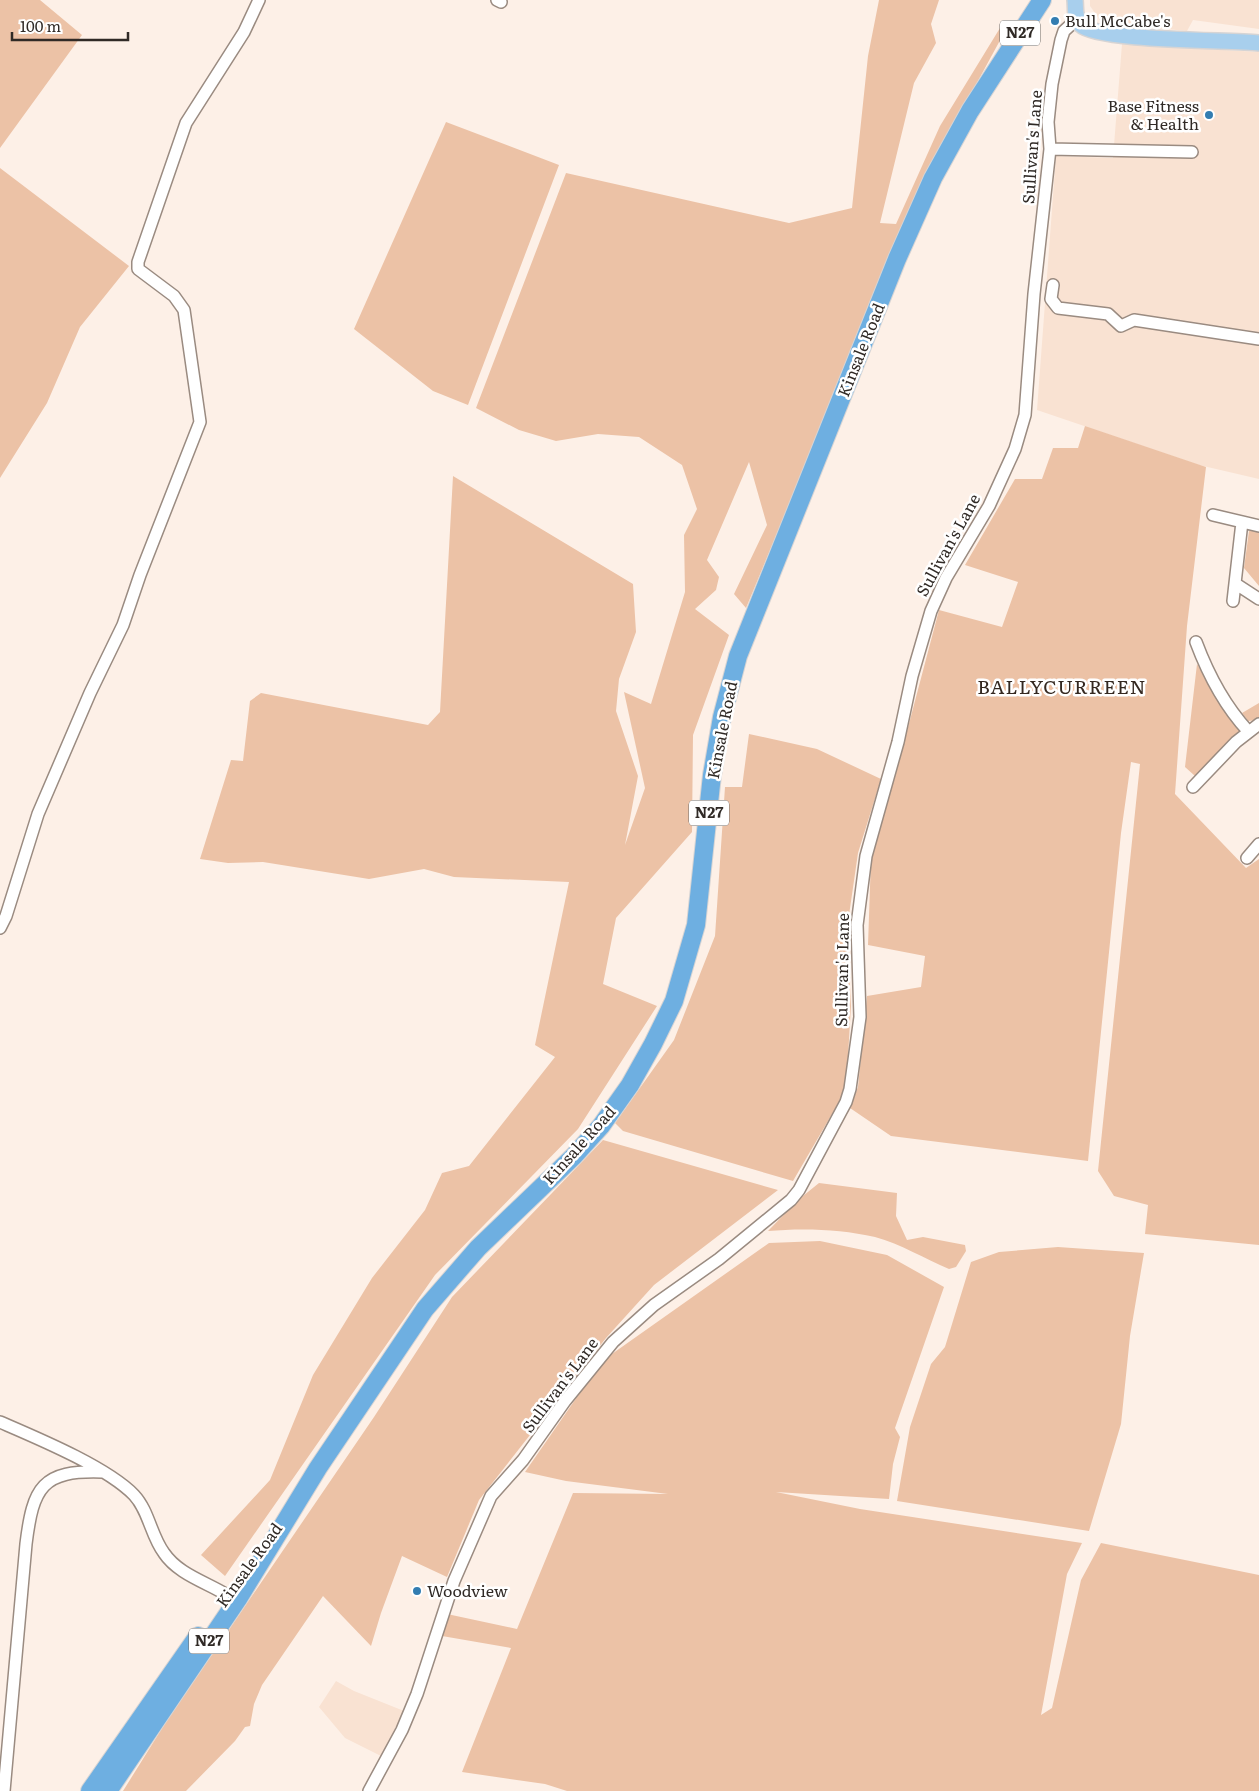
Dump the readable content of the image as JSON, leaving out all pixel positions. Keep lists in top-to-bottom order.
{
  "streets": {
    "highway": ["N27", "Kinsale Road"],
    "street": ["Sullivan's Lane"]
  },
  "districts": ["BALLYCURREEN"],
  "places": ["Bull McCabe's", "Base Fitness & Health", "Woodview"],
  "scale_bar": "100 m"
}
